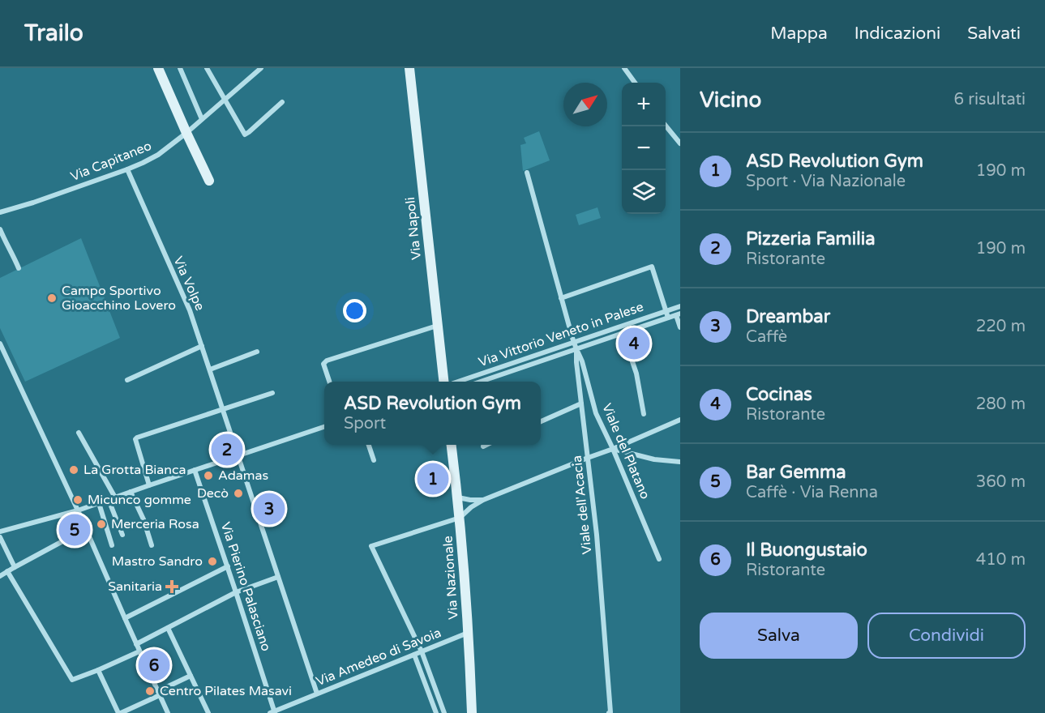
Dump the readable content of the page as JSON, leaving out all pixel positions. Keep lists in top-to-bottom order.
{
  "streets": {
    "street": [
      "Via Capitaneo",
      "Via Napoli",
      "Via Volpe",
      "Via Vittorio Veneto in Palese",
      "Viale del Platano",
      "Viale dell'Acacia",
      "Via Nazionale",
      "Via Pierino Palasciano",
      "Via Amedeo di Savoia"
    ]
  },
  "crossings": [
    ["Via Capitaneo", "Via Volpe"],
    ["Via Volpe", "Via Amedeo di Savoia"],
    ["Via Vittorio Veneto in Palese", "Viale del Platano"],
    ["Via Vittorio Veneto in Palese", "Viale dell'Acacia"],
    ["Viale del Platano", "Viale dell'Acacia"],
    ["Via Nazionale", "Via Amedeo di Savoia"],
    ["Via Pierino Palasciano", "Via Amedeo di Savoia"]
  ],
  "places": {
    "other": [
      "Campo Sportivo Gioacchino Lovero",
      "La Grotta Bianca",
      "Adamas",
      "Decò",
      "Micunco gomme",
      "Merceria Rosa",
      "Mastro Sandro",
      "Centro Pilates Masavi"
    ],
    "health": ["Sanitaria"]
  },
  "north": "top right",
  "page": {
    "header": "Trailo",
    "nav": ["Mappa", "Indicazioni", "Salvati"],
    "heading": ["Vicino", "6 risultati"],
    "map_buttons": ["+", "−"],
    "list": [
      {
        "mark": "1",
        "name": "ASD Revolution Gym",
        "note": "Sport · Via Nazionale",
        "value": "190 m"
      },
      {
        "mark": "2",
        "name": "Pizzeria Familia",
        "note": "Ristorante",
        "value": "190 m"
      },
      {
        "mark": "3",
        "name": "Dreambar",
        "note": "Caffè",
        "value": "220 m"
      },
      {
        "mark": "4",
        "name": "Cocinas",
        "note": "Ristorante",
        "value": "280 m"
      },
      {
        "mark": "5",
        "name": "Bar Gemma",
        "note": "Caffè · Via Renna",
        "value": "360 m"
      },
      {
        "mark": "6",
        "name": "Il Buongustaio",
        "note": "Ristorante",
        "value": "410 m"
      }
    ],
    "pins": [
      "4",
      "2",
      "1",
      "3",
      "5",
      "6"
    ],
    "popup": ["ASD Revolution Gym", "Sport"],
    "buttons": ["Salva", "Condividi"]
  }
}
